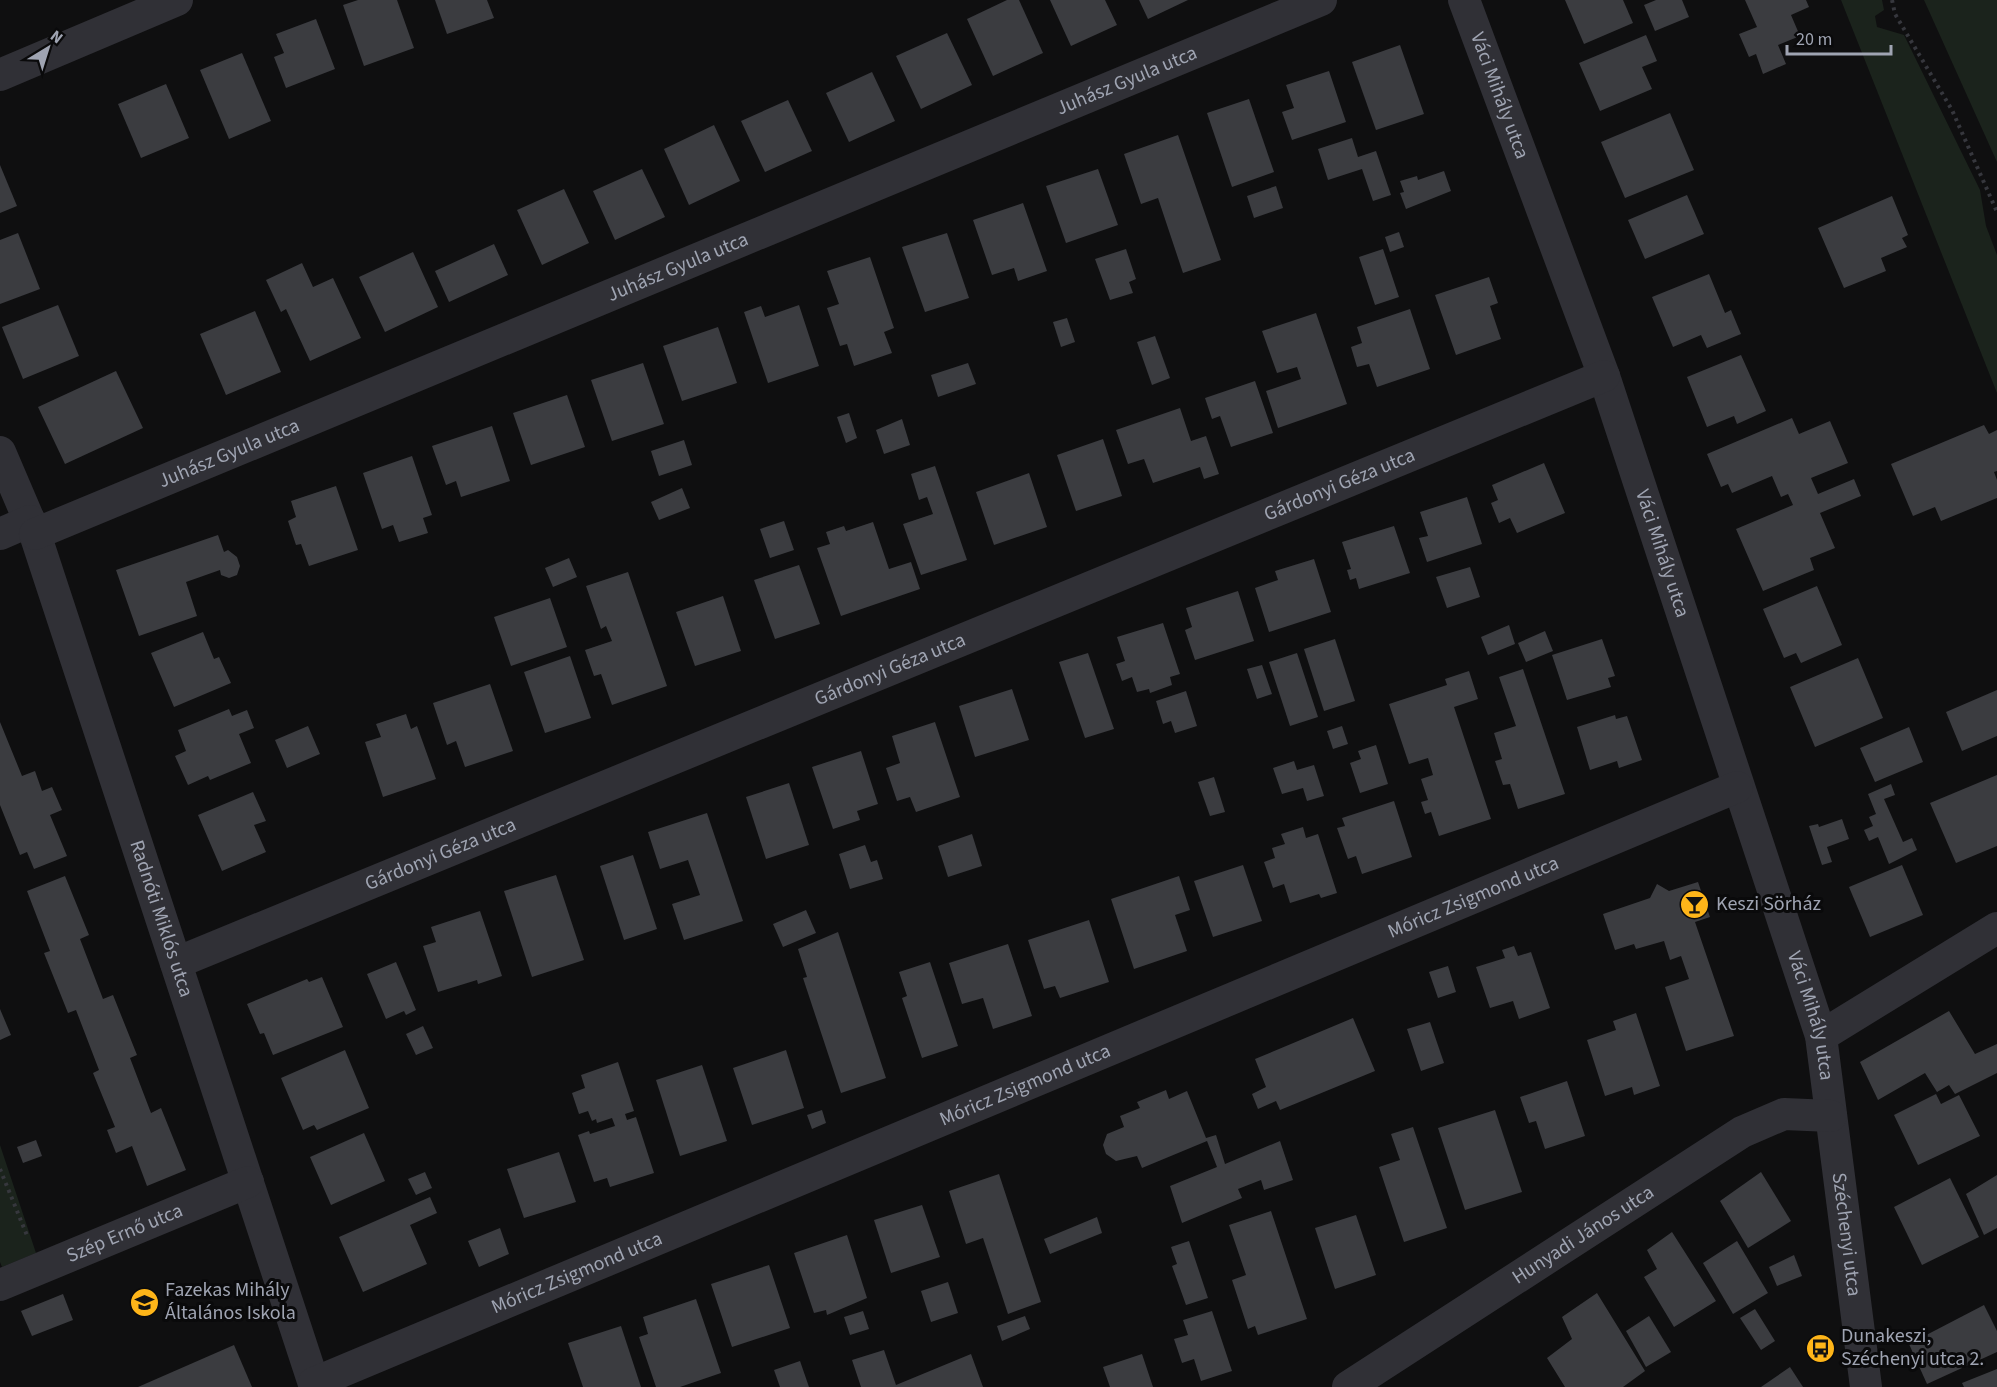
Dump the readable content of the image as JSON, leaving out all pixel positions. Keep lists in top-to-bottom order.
{
  "streets": {
    "street": [
      "Juhász Gyula utca",
      "Váci Mihály utca",
      "Gárdonyi Géza utca",
      "Móricz Zsigmond utca",
      "Radnóti Miklós utca",
      "Szép Ernő utca",
      "Hunyadi János utca",
      "Széchenyi utca"
    ]
  },
  "crossings": [
    ["Juhász Gyula utca", "Radnóti Miklós utca"],
    ["Váci Mihály utca", "Gárdonyi Géza utca"],
    ["Váci Mihály utca", "Móricz Zsigmond utca"],
    ["Váci Mihály utca", "Hunyadi János utca"],
    ["Váci Mihály utca", "Széchenyi utca"],
    ["Gárdonyi Géza utca", "Radnóti Miklós utca"],
    ["Móricz Zsigmond utca", "Radnóti Miklós utca"],
    ["Radnóti Miklós utca", "Szép Ernő utca"],
    ["Hunyadi János utca", "Széchenyi utca"]
  ],
  "places": {
    "bar": ["Keszi Sörház"],
    "school or university": ["Fazekas Mihály Általános Iskola"],
    "bus stop": ["Dunakeszi, Széchenyi utca 2."]
  },
  "scale_bar": "20 m",
  "north": "top right"
}
